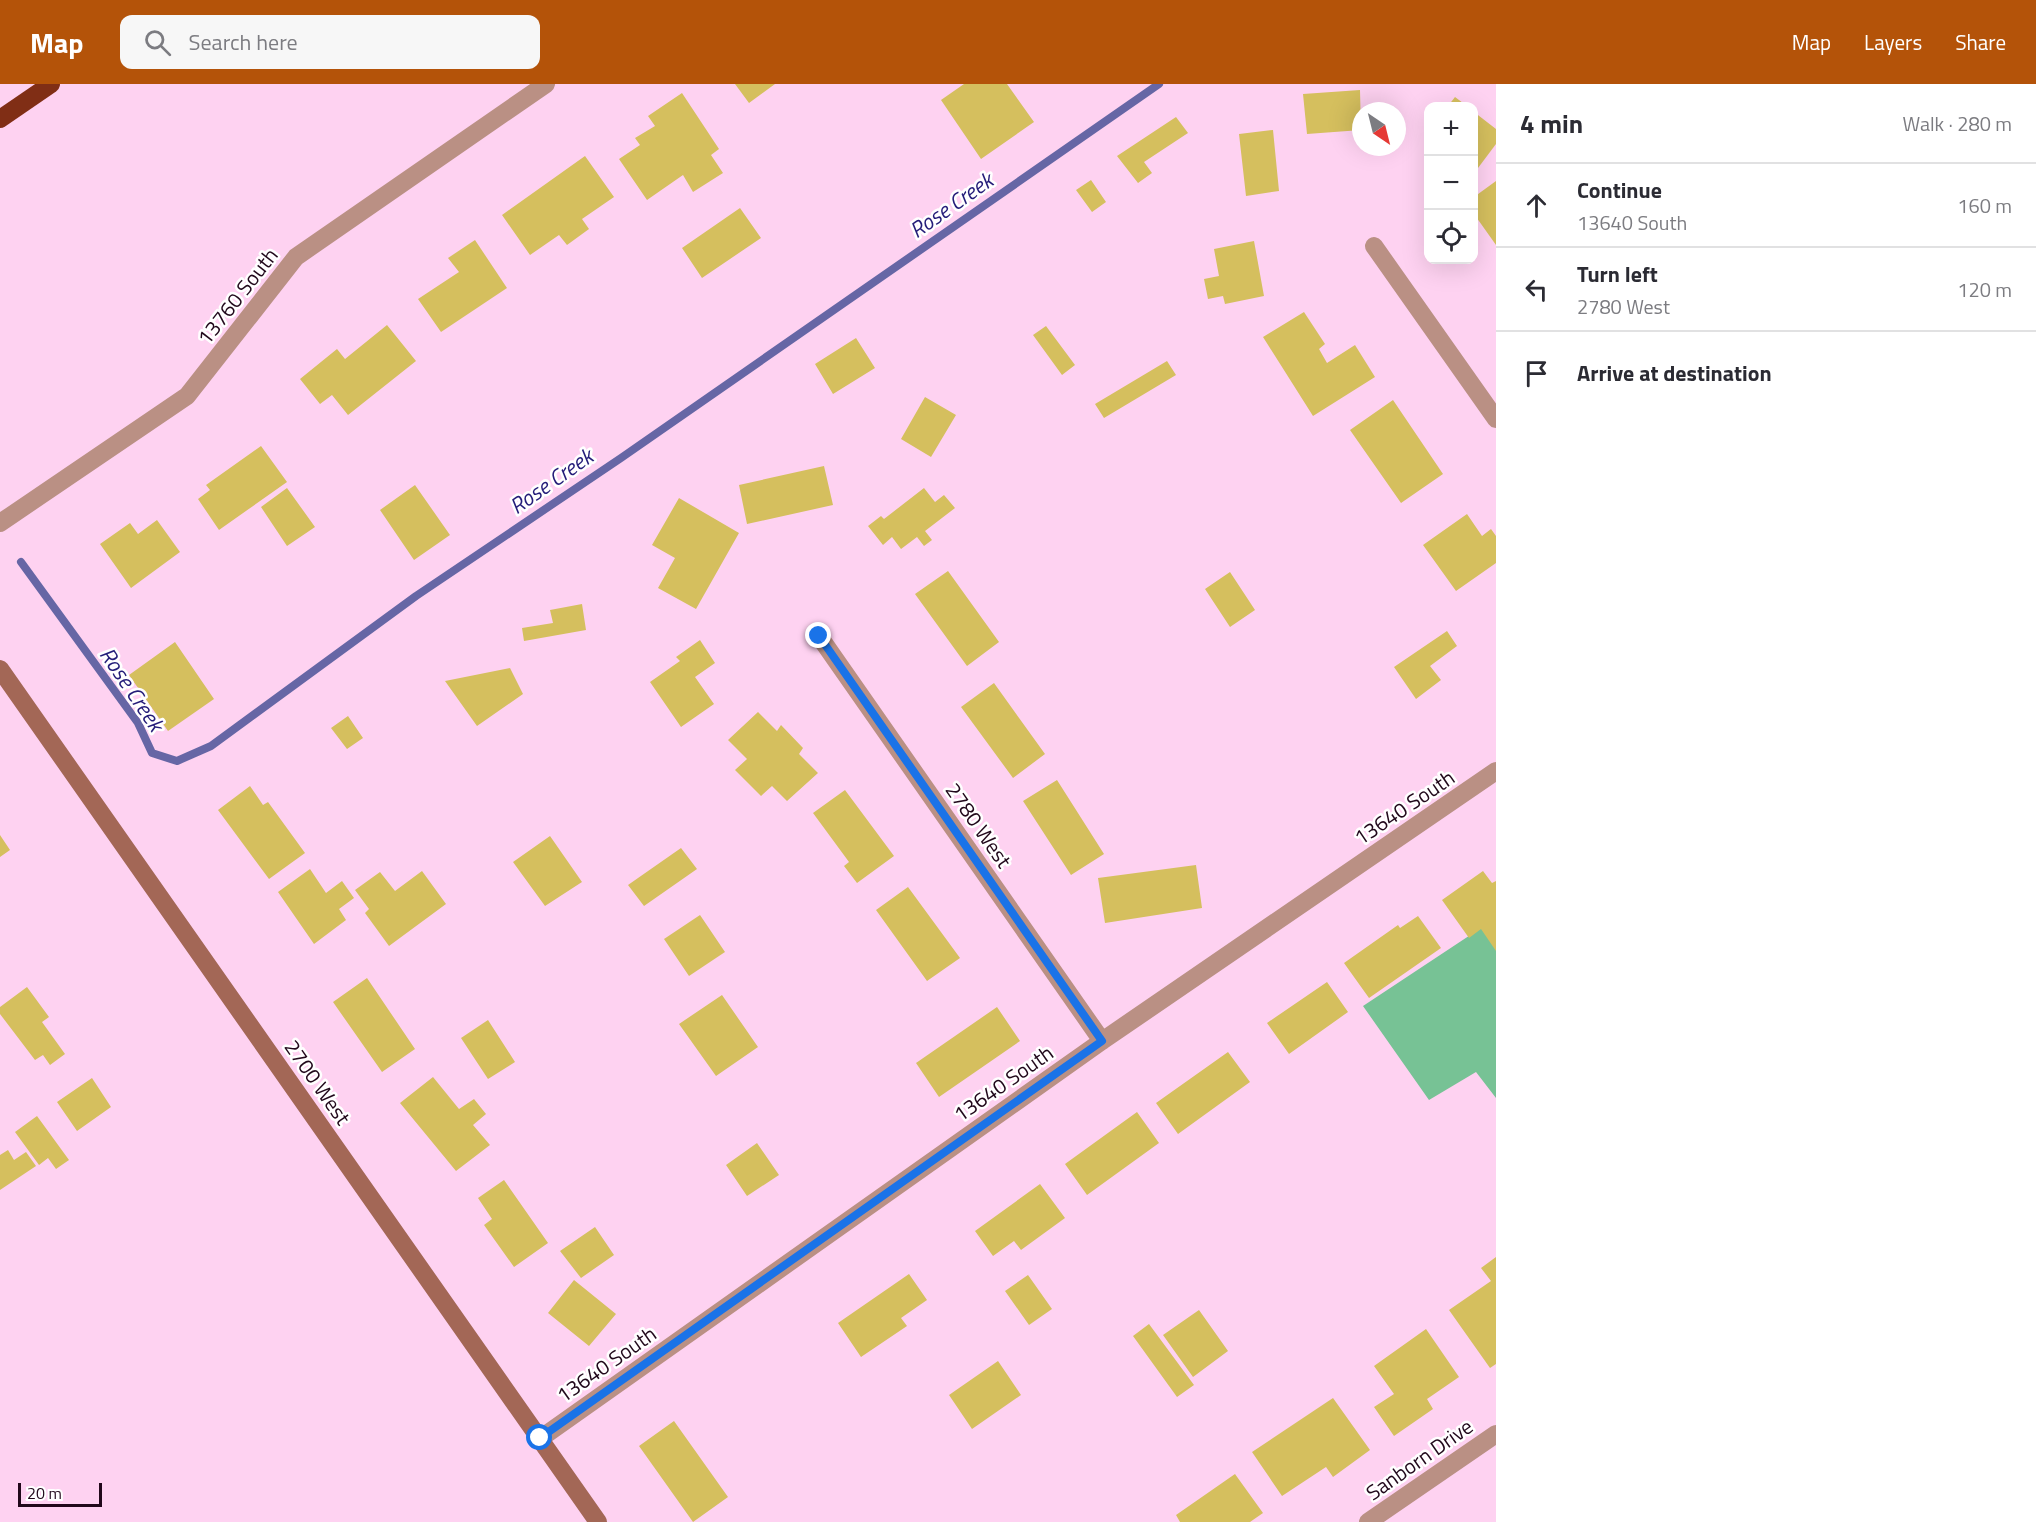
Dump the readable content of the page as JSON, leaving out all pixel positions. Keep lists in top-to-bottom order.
{
  "streets": {
    "main road": ["2700 West"],
    "street": [
      "13760 South",
      "13640 South",
      "2780 West",
      "Sanborn Drive"
    ]
  },
  "crossings": [
    ["13640 South", "2780 West"],
    ["13640 South", "2700 West"]
  ],
  "water": ["Rose Creek"],
  "scale_bar": "20 m",
  "north": "bottom right",
  "page": {
    "header": "Map",
    "search": "Search here",
    "nav": ["Map", "Layers", "Share"],
    "heading": ["4 min", "Walk · 280 m"],
    "map_buttons": ["+", "−"],
    "list": [
      ["Continue", "13640 South", "160 m"],
      ["Turn left", "2780 West", "120 m"],
      "Arrive at destination"
    ],
    "scale": "20 m"
  }
}
